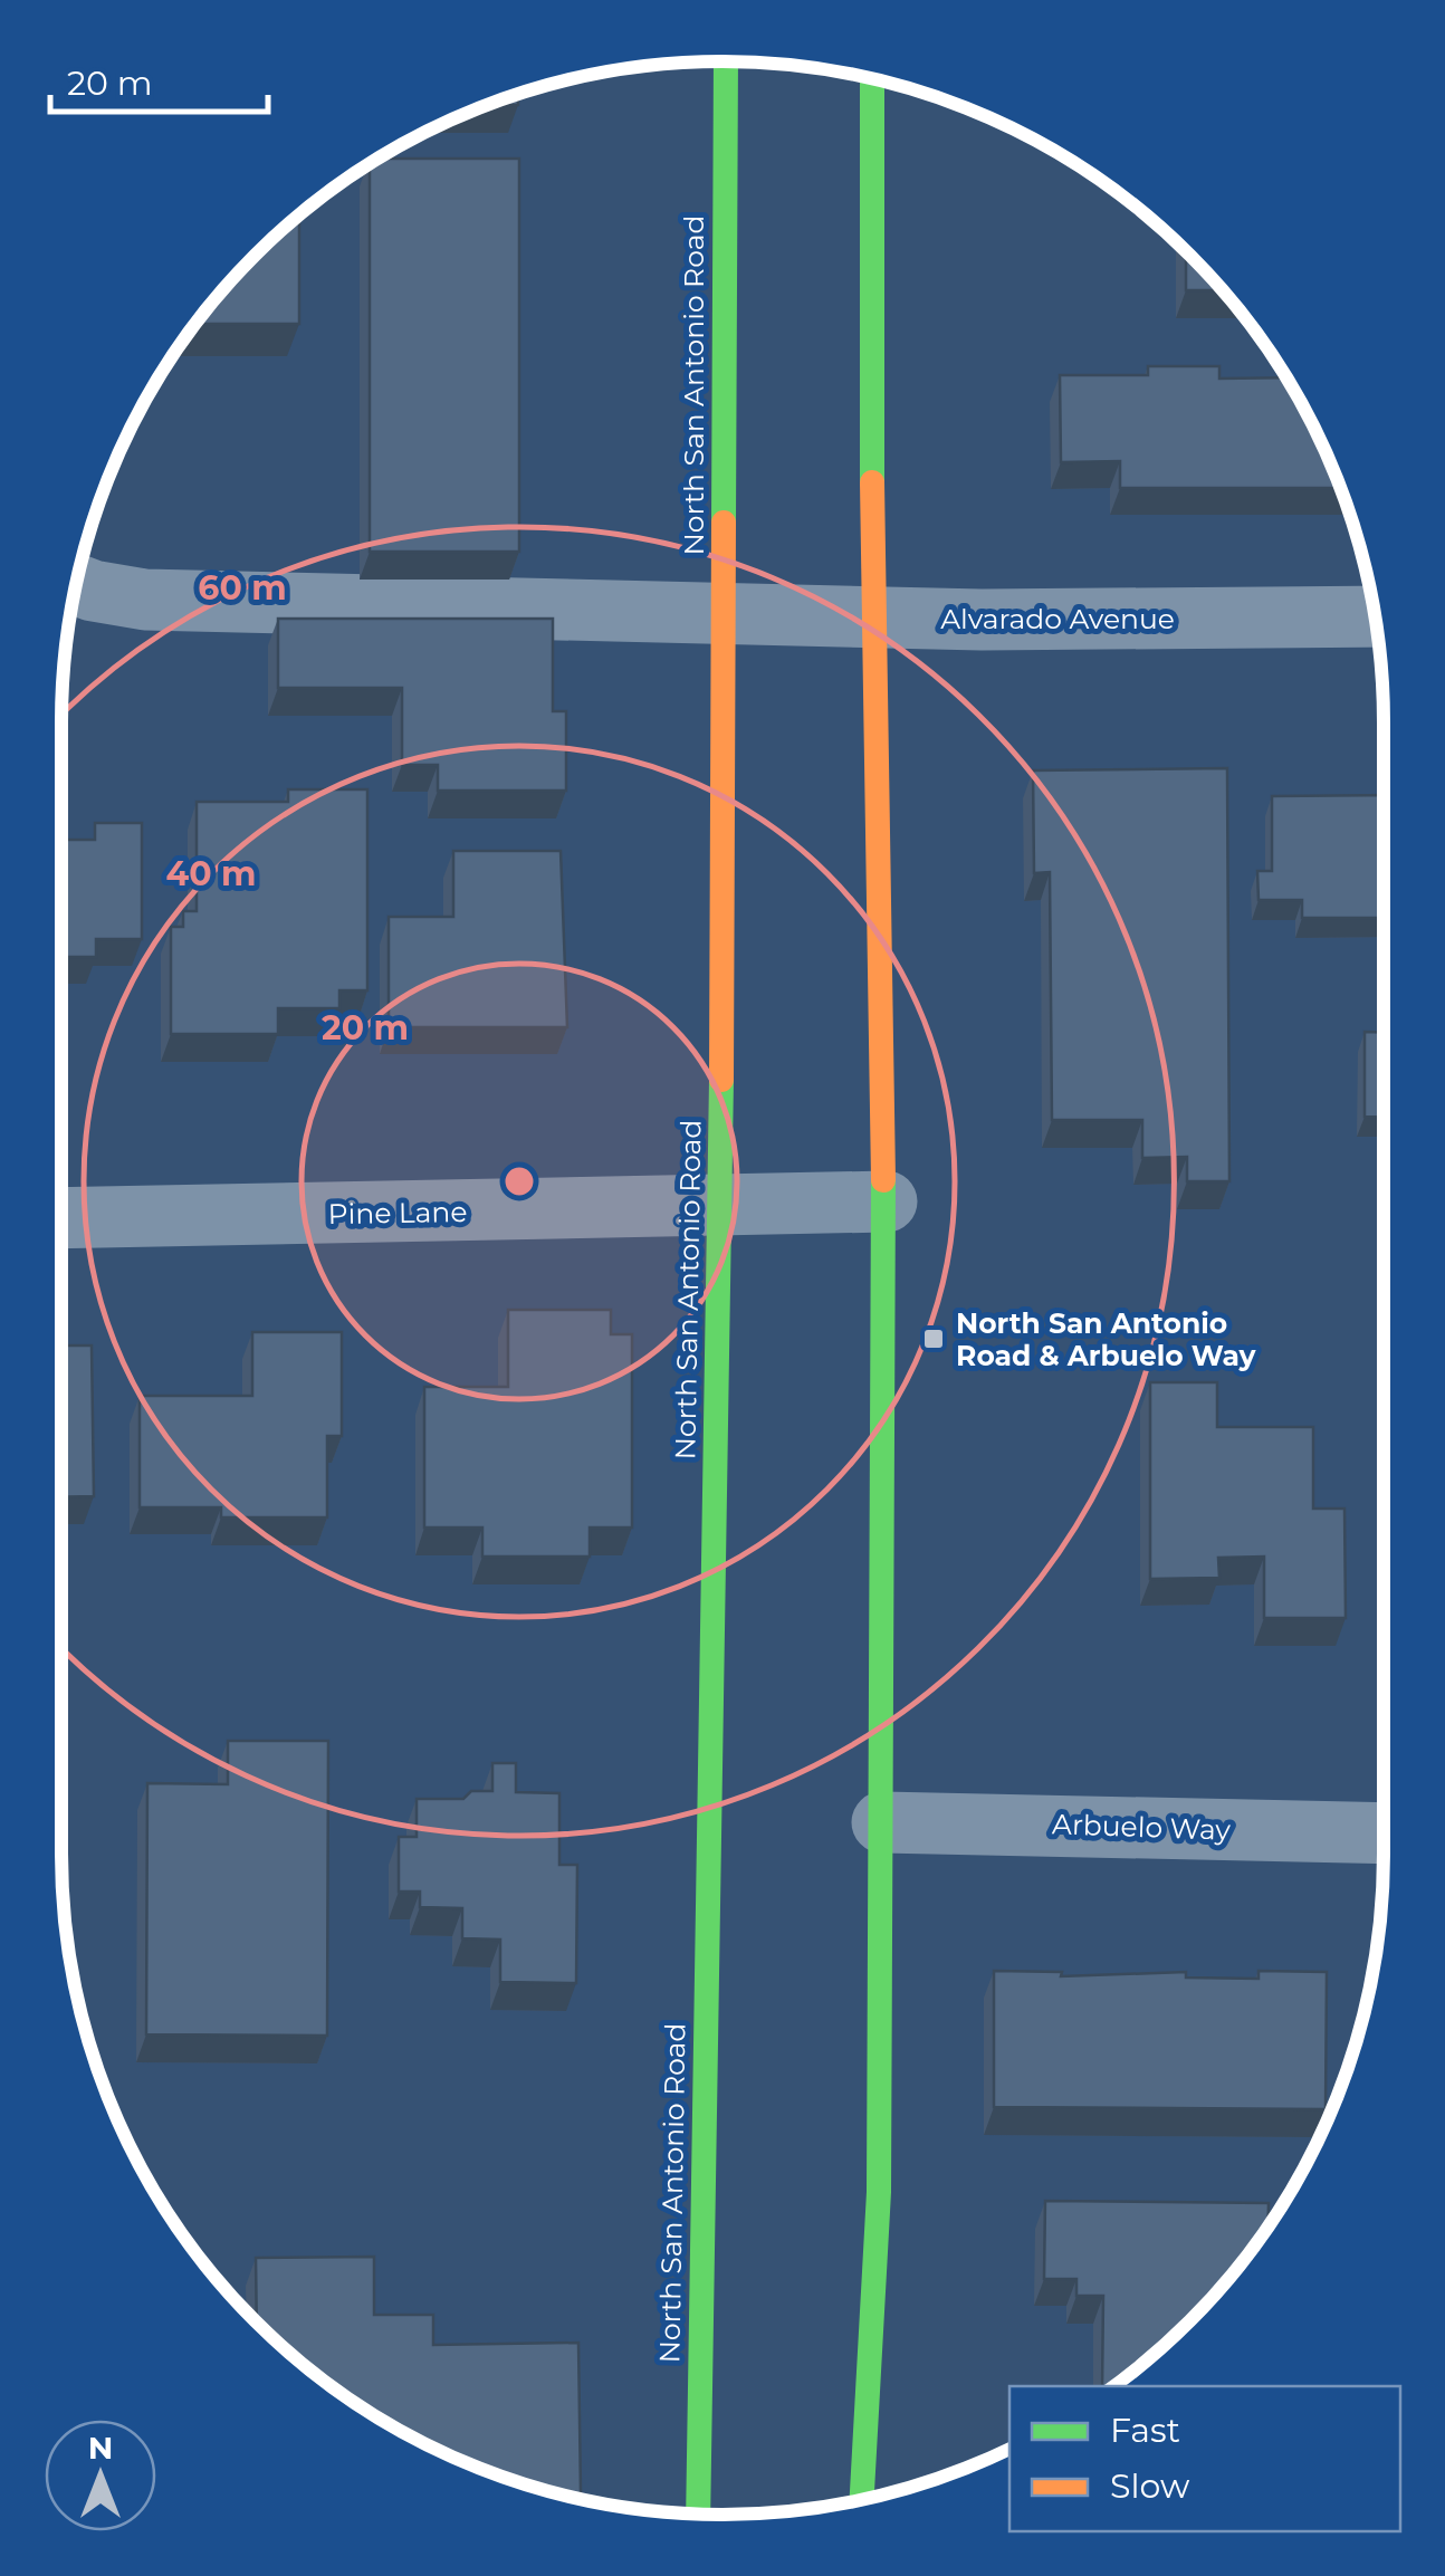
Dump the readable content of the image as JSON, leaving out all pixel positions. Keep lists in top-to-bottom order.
{
  "streets": {
    "main road": ["North San Antonio Road"],
    "street": ["Alvarado Avenue", "Pine Lane", "Arbuelo Way"]
  },
  "crossings": [
    ["North San Antonio Road", "Alvarado Avenue"],
    ["North San Antonio Road", "Pine Lane"]
  ],
  "places": {
    "transit": ["North San Antonio Road & Arbuelo Way"]
  },
  "legend": ["Fast", "Slow"],
  "scale_bar": "20 m",
  "north": "top",
  "rings": ["60 m", "40 m", "20 m"]
}
